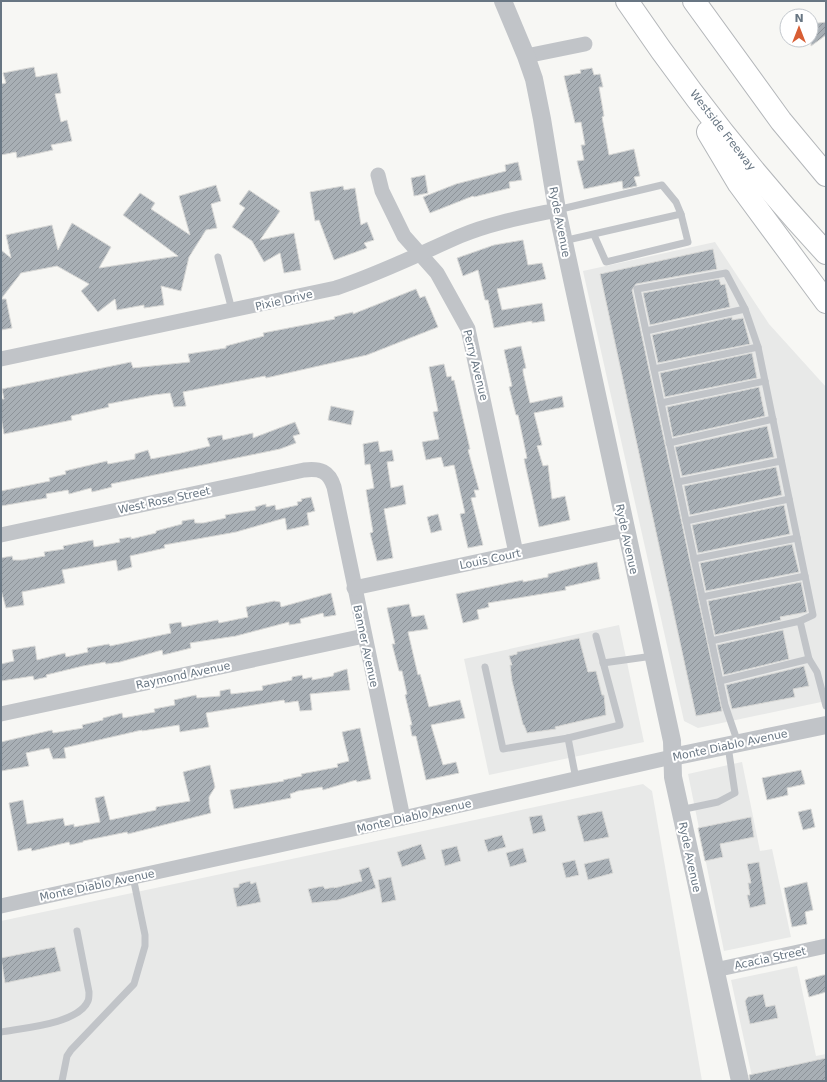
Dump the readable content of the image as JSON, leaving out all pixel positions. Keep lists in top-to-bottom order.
{
  "streets": {
    "highway": ["Westside Freeway"],
    "street": [
      "Ryde Avenue",
      "Pixie Drive",
      "Perry Avenue",
      "West Rose Street",
      "Louis Court",
      "Banner Avenue",
      "Raymond Avenue",
      "Monte Diablo Avenue",
      "Acacia Street"
    ]
  },
  "crossings": [
    ["Ryde Avenue", "Pixie Drive"],
    ["Ryde Avenue", "Louis Court"],
    ["Ryde Avenue", "Monte Diablo Avenue"],
    ["Ryde Avenue", "Acacia Street"],
    ["Pixie Drive", "Perry Avenue"],
    ["Perry Avenue", "Louis Court"],
    ["West Rose Street", "Banner Avenue"],
    ["Louis Court", "Banner Avenue"],
    ["Banner Avenue", "Raymond Avenue"],
    ["Banner Avenue", "Monte Diablo Avenue"]
  ],
  "north": "top"
}
